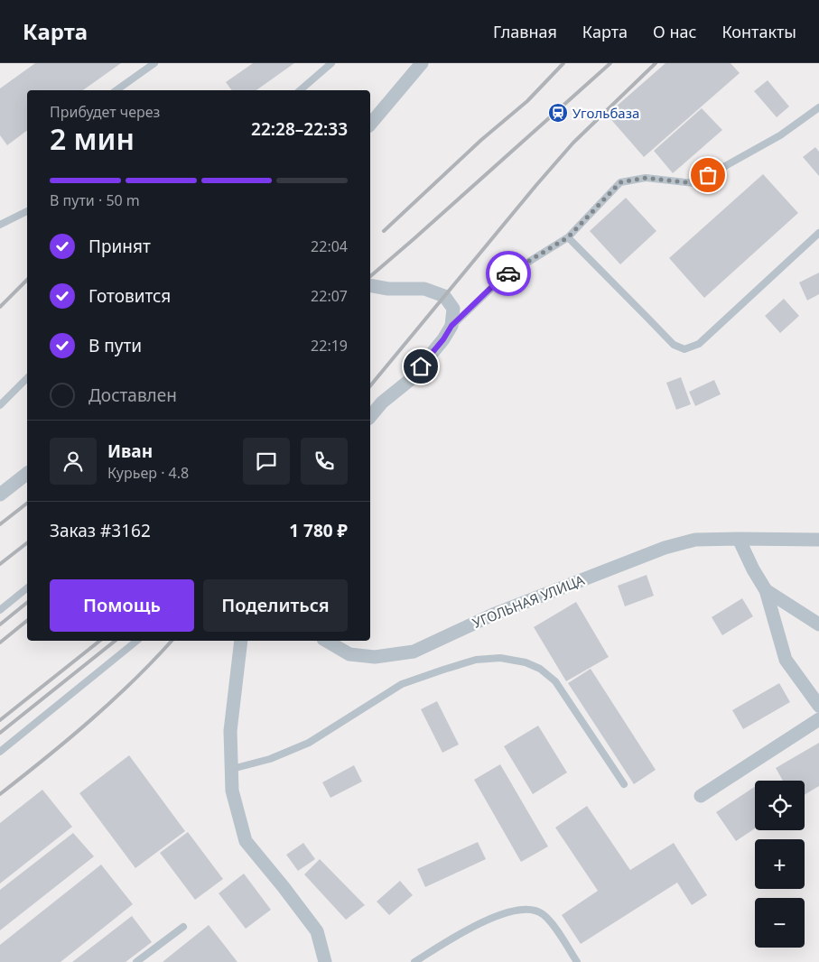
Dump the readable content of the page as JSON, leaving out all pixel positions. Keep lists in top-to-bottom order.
{
  "streets": {
    "street": ["УГОЛЬНАЯ УЛИЦА"]
  },
  "places": {
    "station": ["Угольбаза"]
  },
  "page": {
    "header": "Карта",
    "nav": [
      "Главная",
      "Карта",
      "О нас",
      "Контакты"
    ],
    "heading": ["2 мин", "Прибудет через", "22:28–22:33"],
    "panel": [
      "Иван",
      "Курьер · 4.8",
      "Заказ #3162",
      "1 780 ₽"
    ],
    "bar": "В пути · 50 m",
    "list": [
      ["Принят", "22:04"],
      ["Готовится", "22:07"],
      ["В пути", "22:19"],
      "Доставлен"
    ],
    "buttons": ["Помощь", "Поделиться"],
    "map_buttons": ["+", "−"]
  }
}
